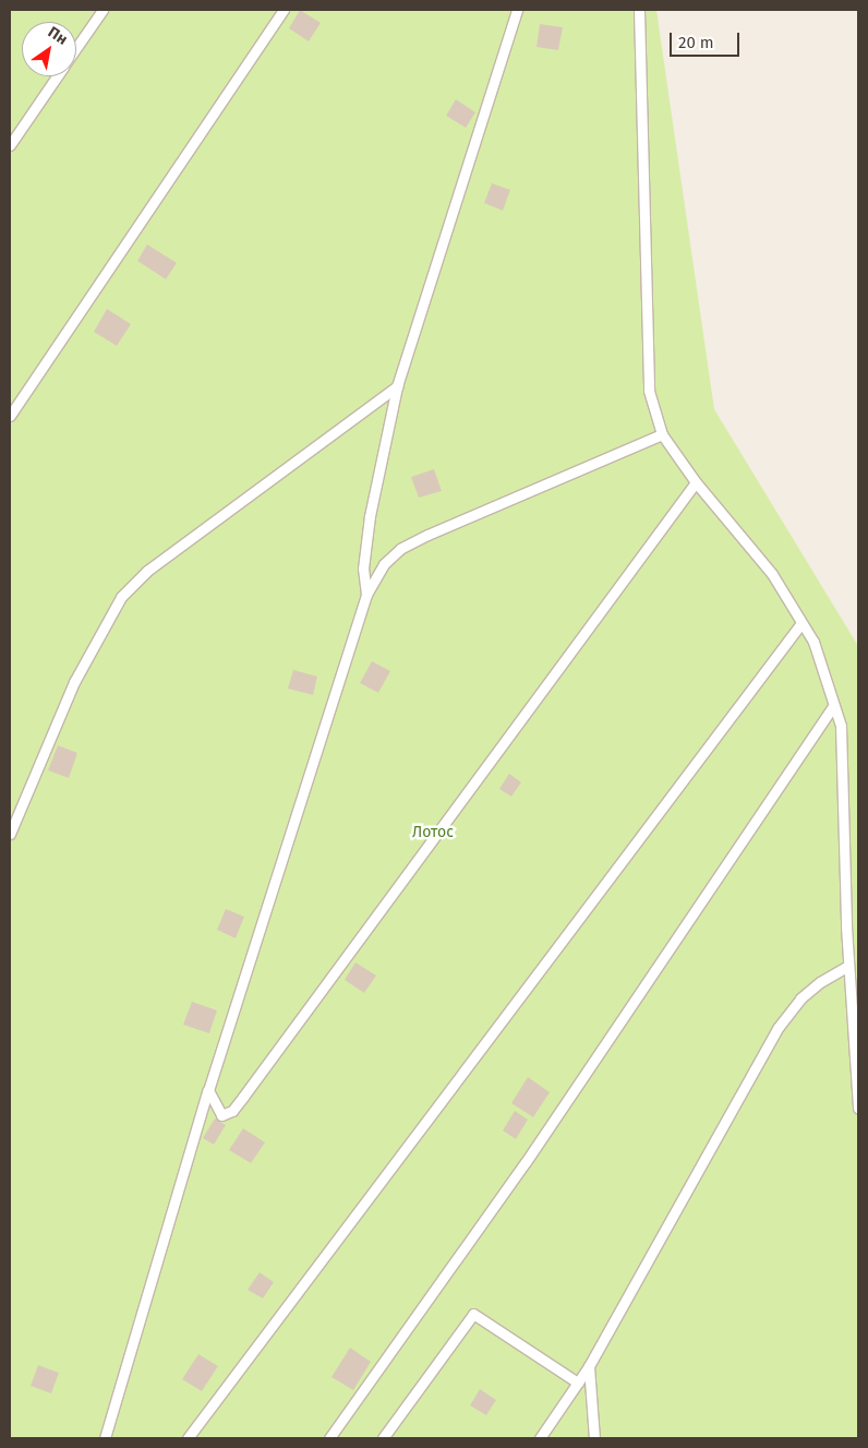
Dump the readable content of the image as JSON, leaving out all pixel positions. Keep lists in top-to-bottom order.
{
  "parks": ["Лотос"],
  "scale_bar": "20 m",
  "north": "top right"
}
